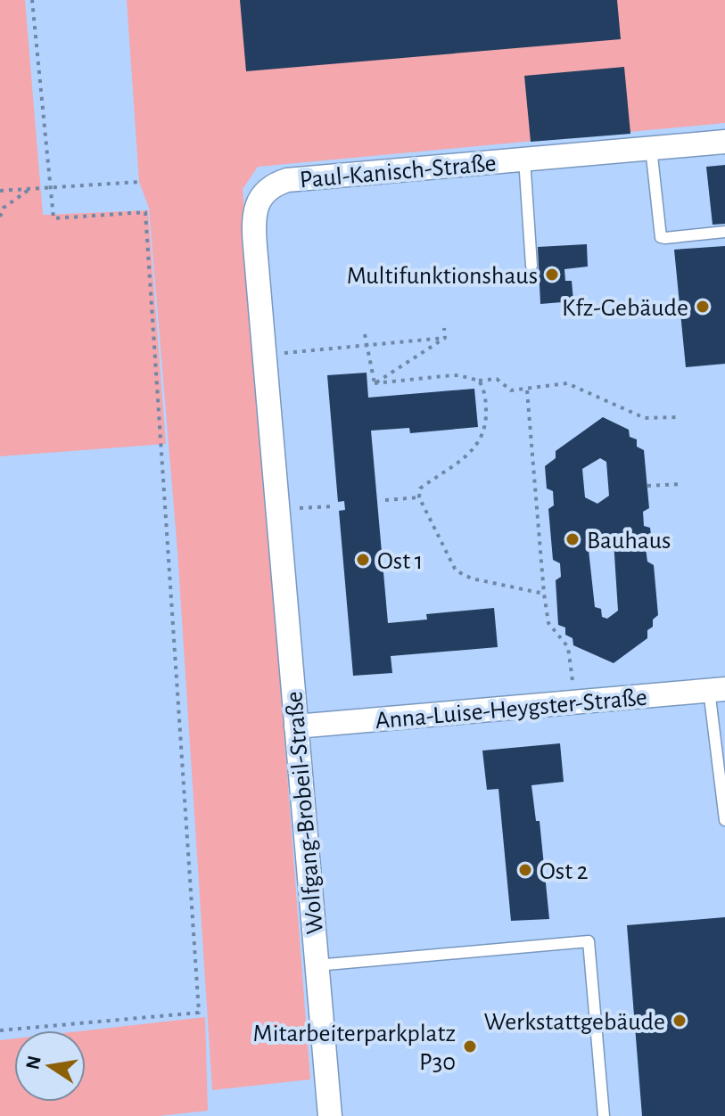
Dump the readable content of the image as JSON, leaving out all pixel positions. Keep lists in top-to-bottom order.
{
  "streets": {
    "street": ["Paul-Kanisch-Straße", "Anna-Luise-Heygster-Straße", "Wolfgang-Brobeil-Straße"]
  },
  "crossings": [
    ["Paul-Kanisch-Straße", "Wolfgang-Brobeil-Straße"],
    ["Anna-Luise-Heygster-Straße", "Wolfgang-Brobeil-Straße"]
  ],
  "places": [
    "Multifunktionshaus",
    "Kfz-Gebäude",
    "Bauhaus",
    "Ost 1",
    "Ost 2",
    "Werkstattgebäude",
    "Mitarbeiterparkplatz P30"
  ],
  "north": "left"
}
